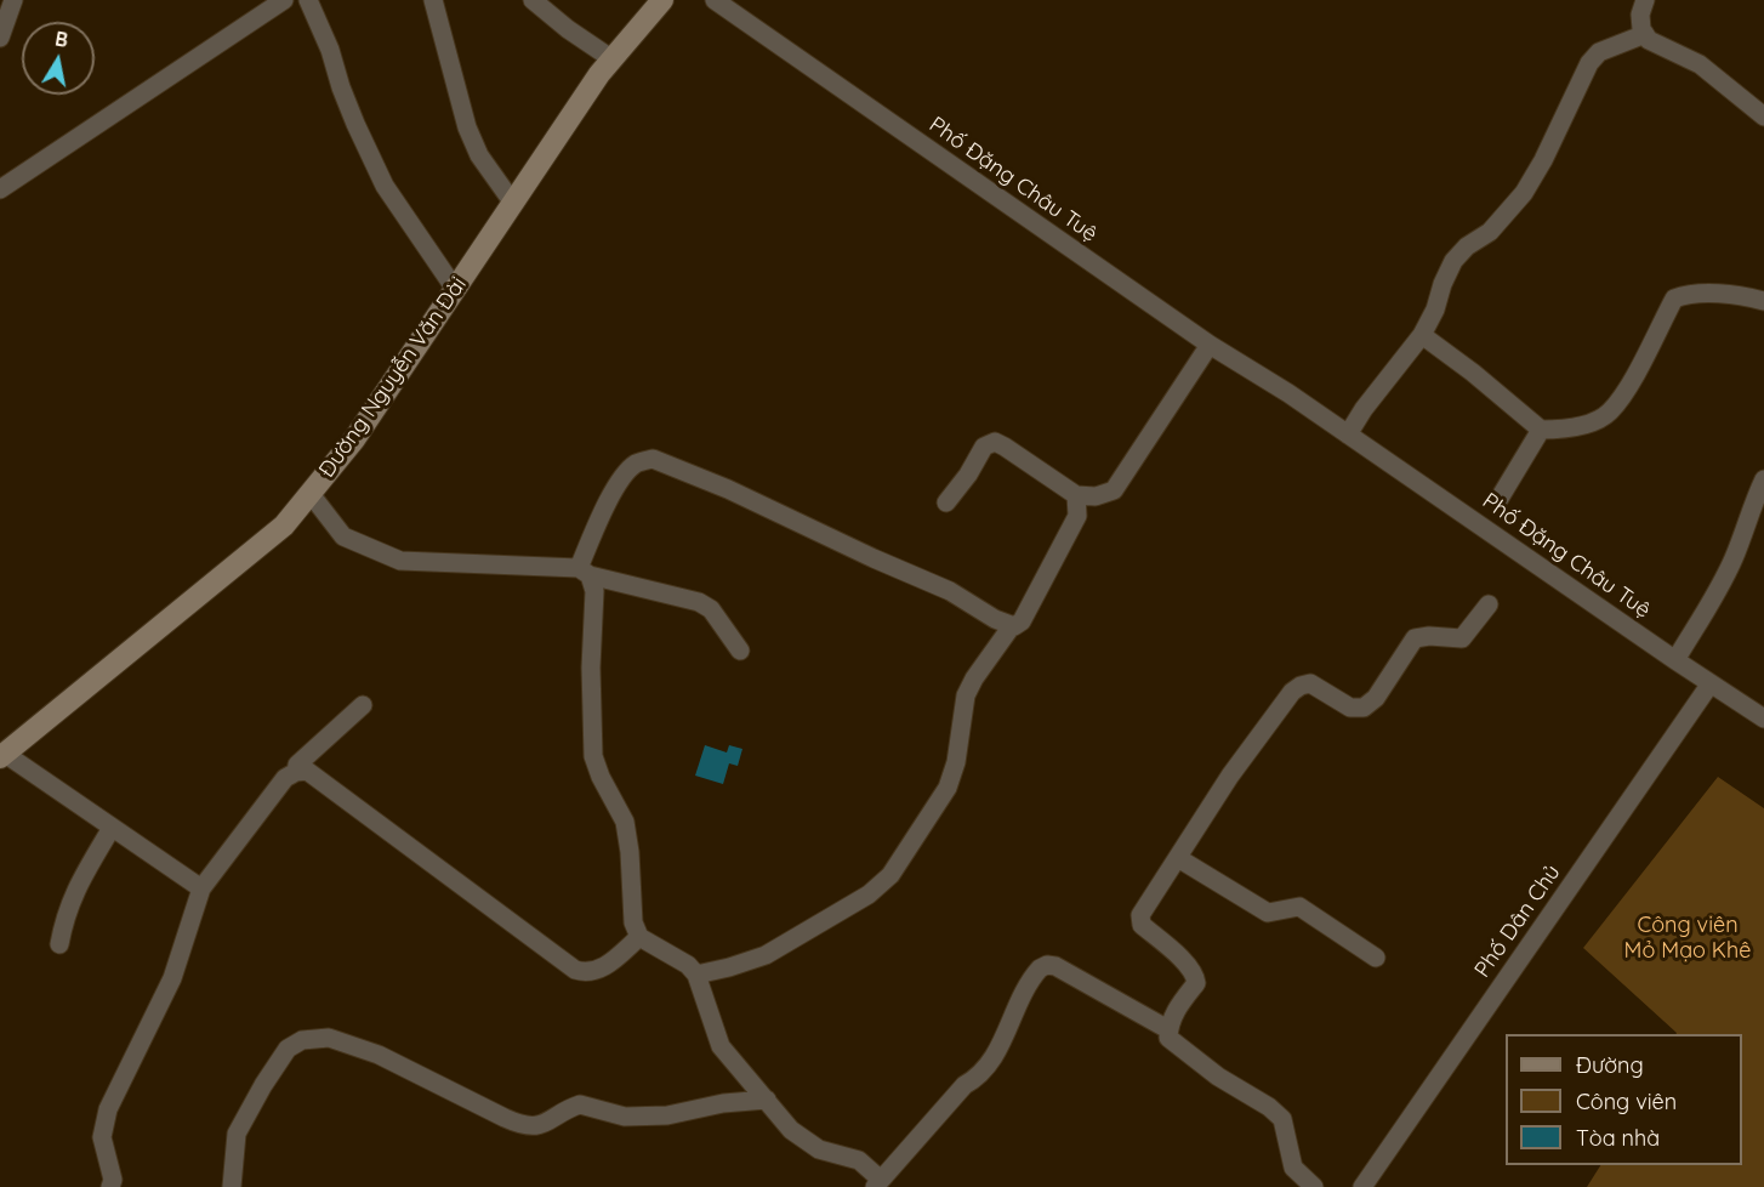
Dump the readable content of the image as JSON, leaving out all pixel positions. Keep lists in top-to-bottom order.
{
  "streets": {
    "street": ["Phố Đặng Châu Tuệ", "Đường Nguyễn Văn Đài", "Phố Dân Chủ"]
  },
  "crossings": [
    ["Phố Đặng Châu Tuệ", "Phố Dân Chủ"]
  ],
  "parks": ["Công viên Mỏ Mạo Khê"],
  "legend": ["Đường", "Công viên", "Tòa nhà"],
  "north": "top"
}
